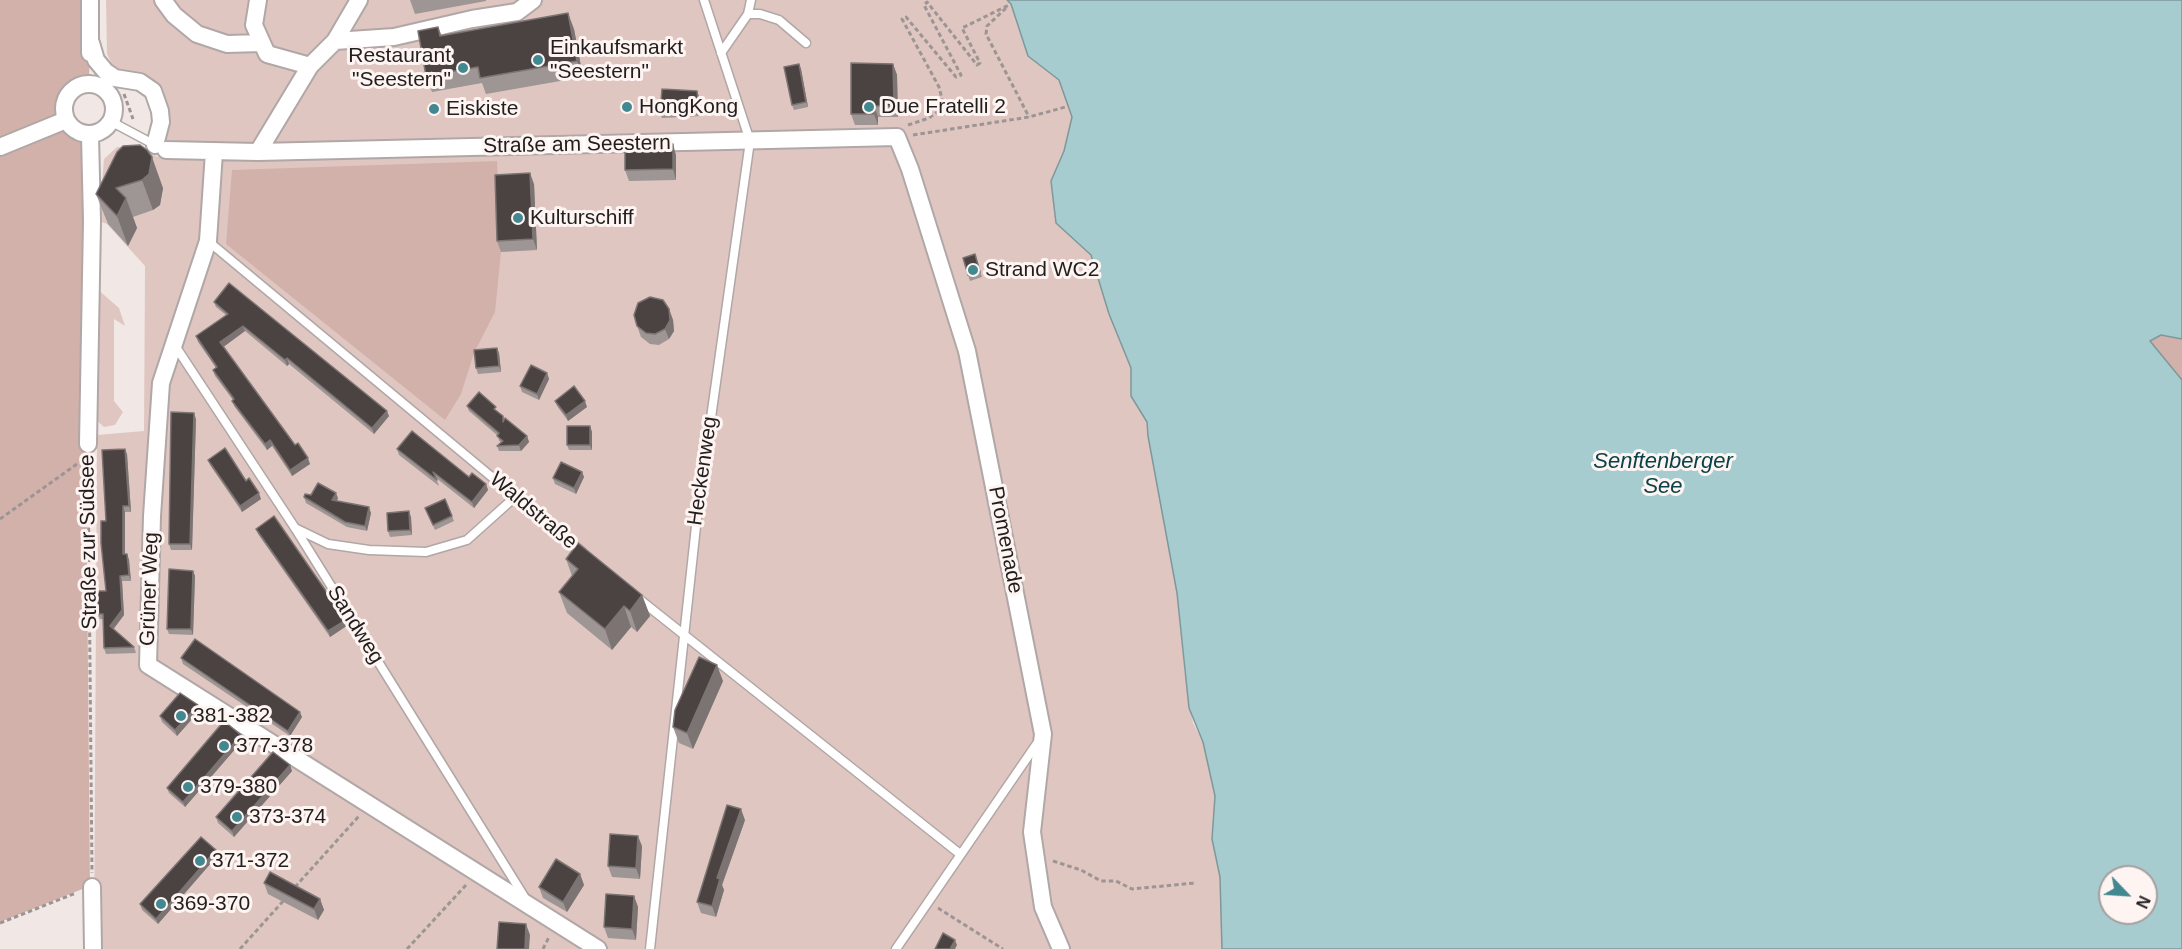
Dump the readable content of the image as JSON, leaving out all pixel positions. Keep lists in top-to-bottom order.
{
  "streets": {
    "street": [
      "Straße am Seestern",
      "Promenade",
      "Straße zur Südsee",
      "Grüner Weg"
    ],
    "lane": ["Heckenweg", "Waldstraße", "Sandweg"]
  },
  "crossings": [
    ["Straße am Seestern", "Heckenweg"],
    ["Straße am Seestern", "Promenade"],
    ["Waldstraße", "Grüner Weg"],
    ["Grüner Weg", "Sandweg"]
  ],
  "water": ["Senftenberger See"],
  "places": [
    "Einkaufsmarkt \"Seestern\"",
    "Restaurant \"Seestern\"",
    "HongKong",
    "Due Fratelli 2",
    "Eiskiste",
    "Kulturschiff",
    "Strand WC2",
    "381-382",
    "377-378",
    "379-380",
    "373-374",
    "371-372",
    "369-370"
  ],
  "north": "bottom right"
}
